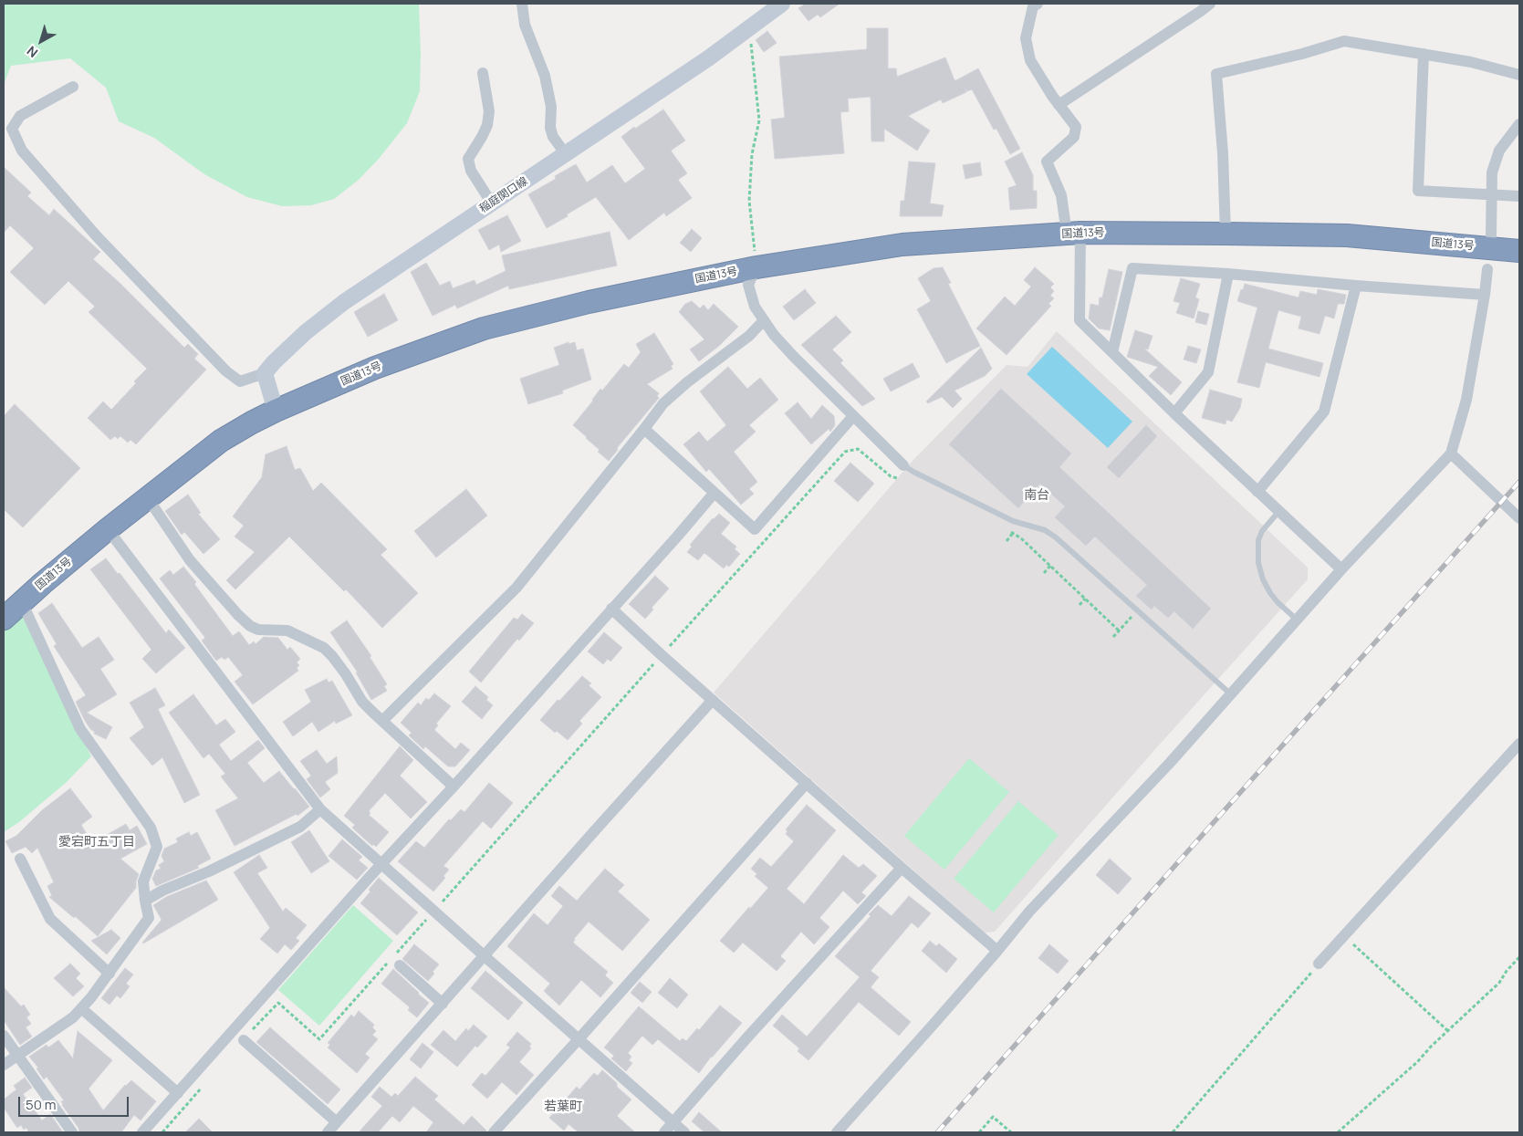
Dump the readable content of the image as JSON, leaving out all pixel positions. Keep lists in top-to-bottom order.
{
  "streets": {
    "highway": ["国道13号"],
    "main road": ["稲庭関口線"]
  },
  "districts": ["南台", "愛宕町五丁目", "若葉町"],
  "scale_bar": "50 m",
  "north": "bottom left"
}
